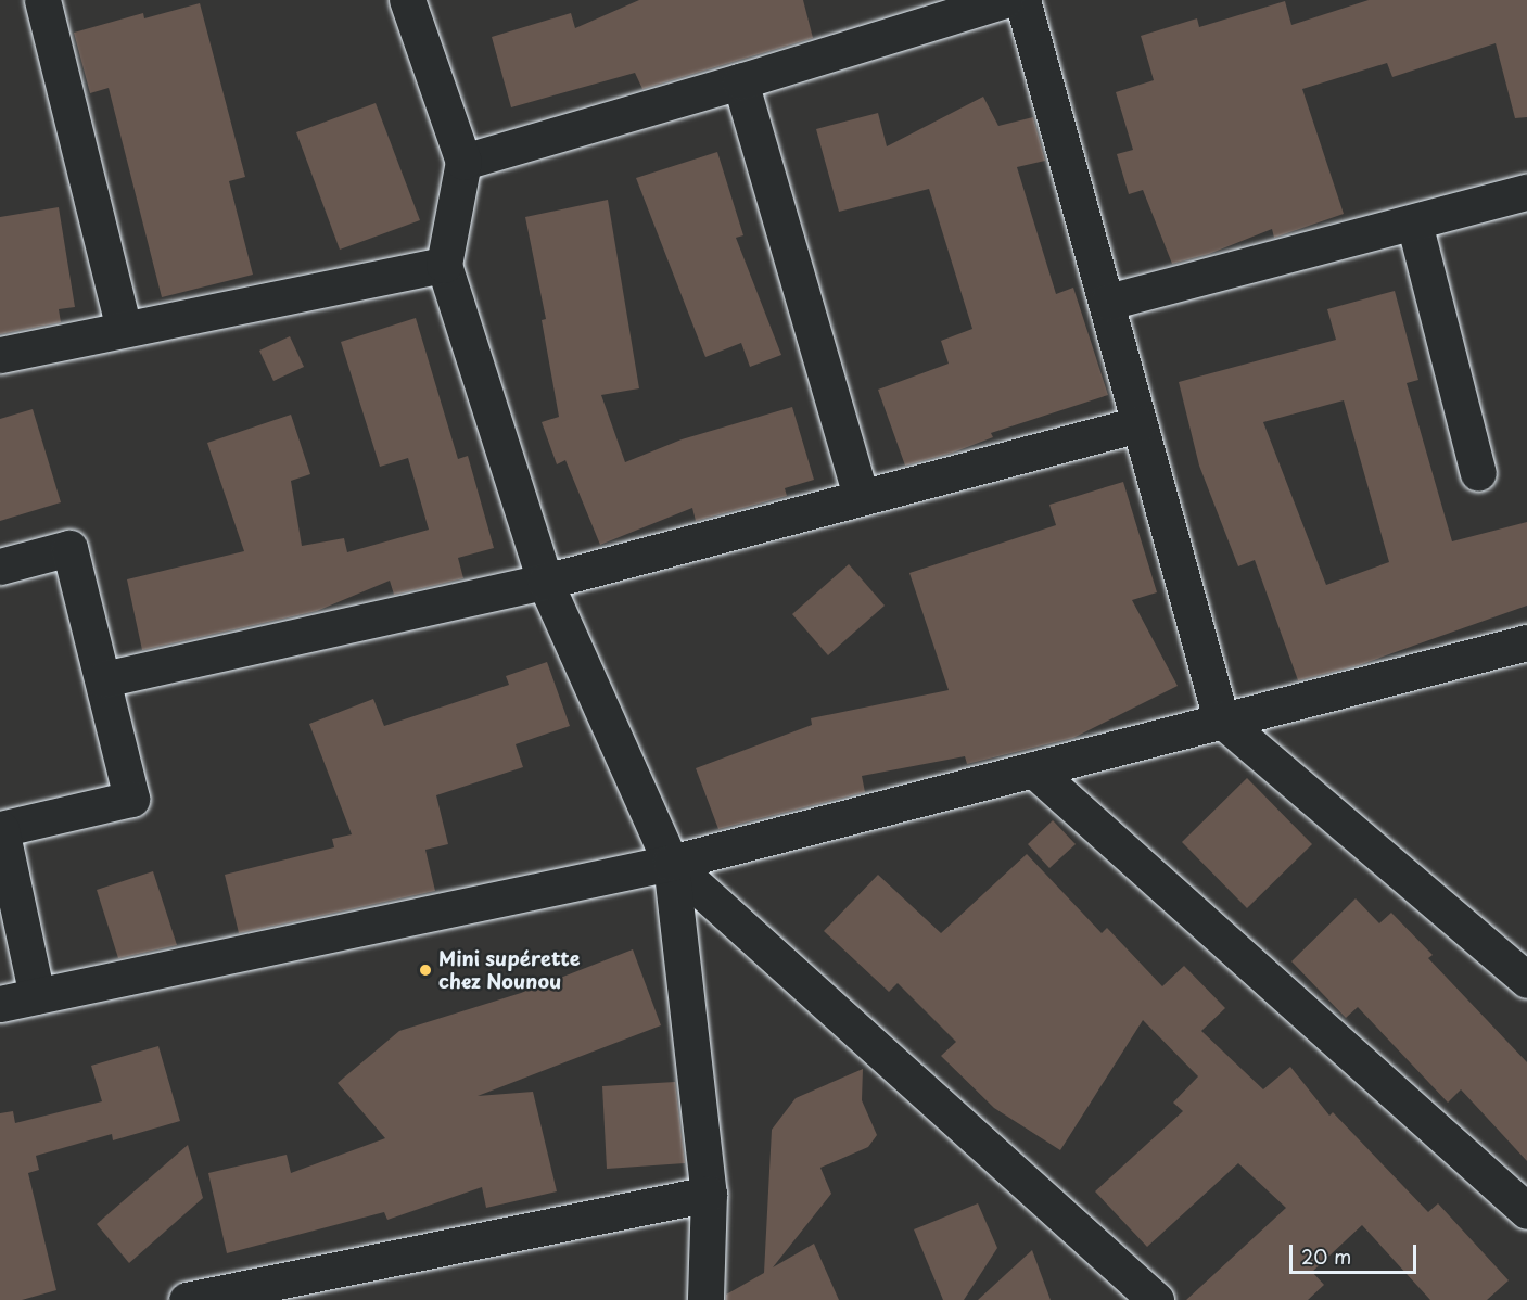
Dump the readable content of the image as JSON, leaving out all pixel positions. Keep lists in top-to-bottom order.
{
  "places": ["Mini supérette chez Nounou"],
  "scale_bar": "20 m"
}
